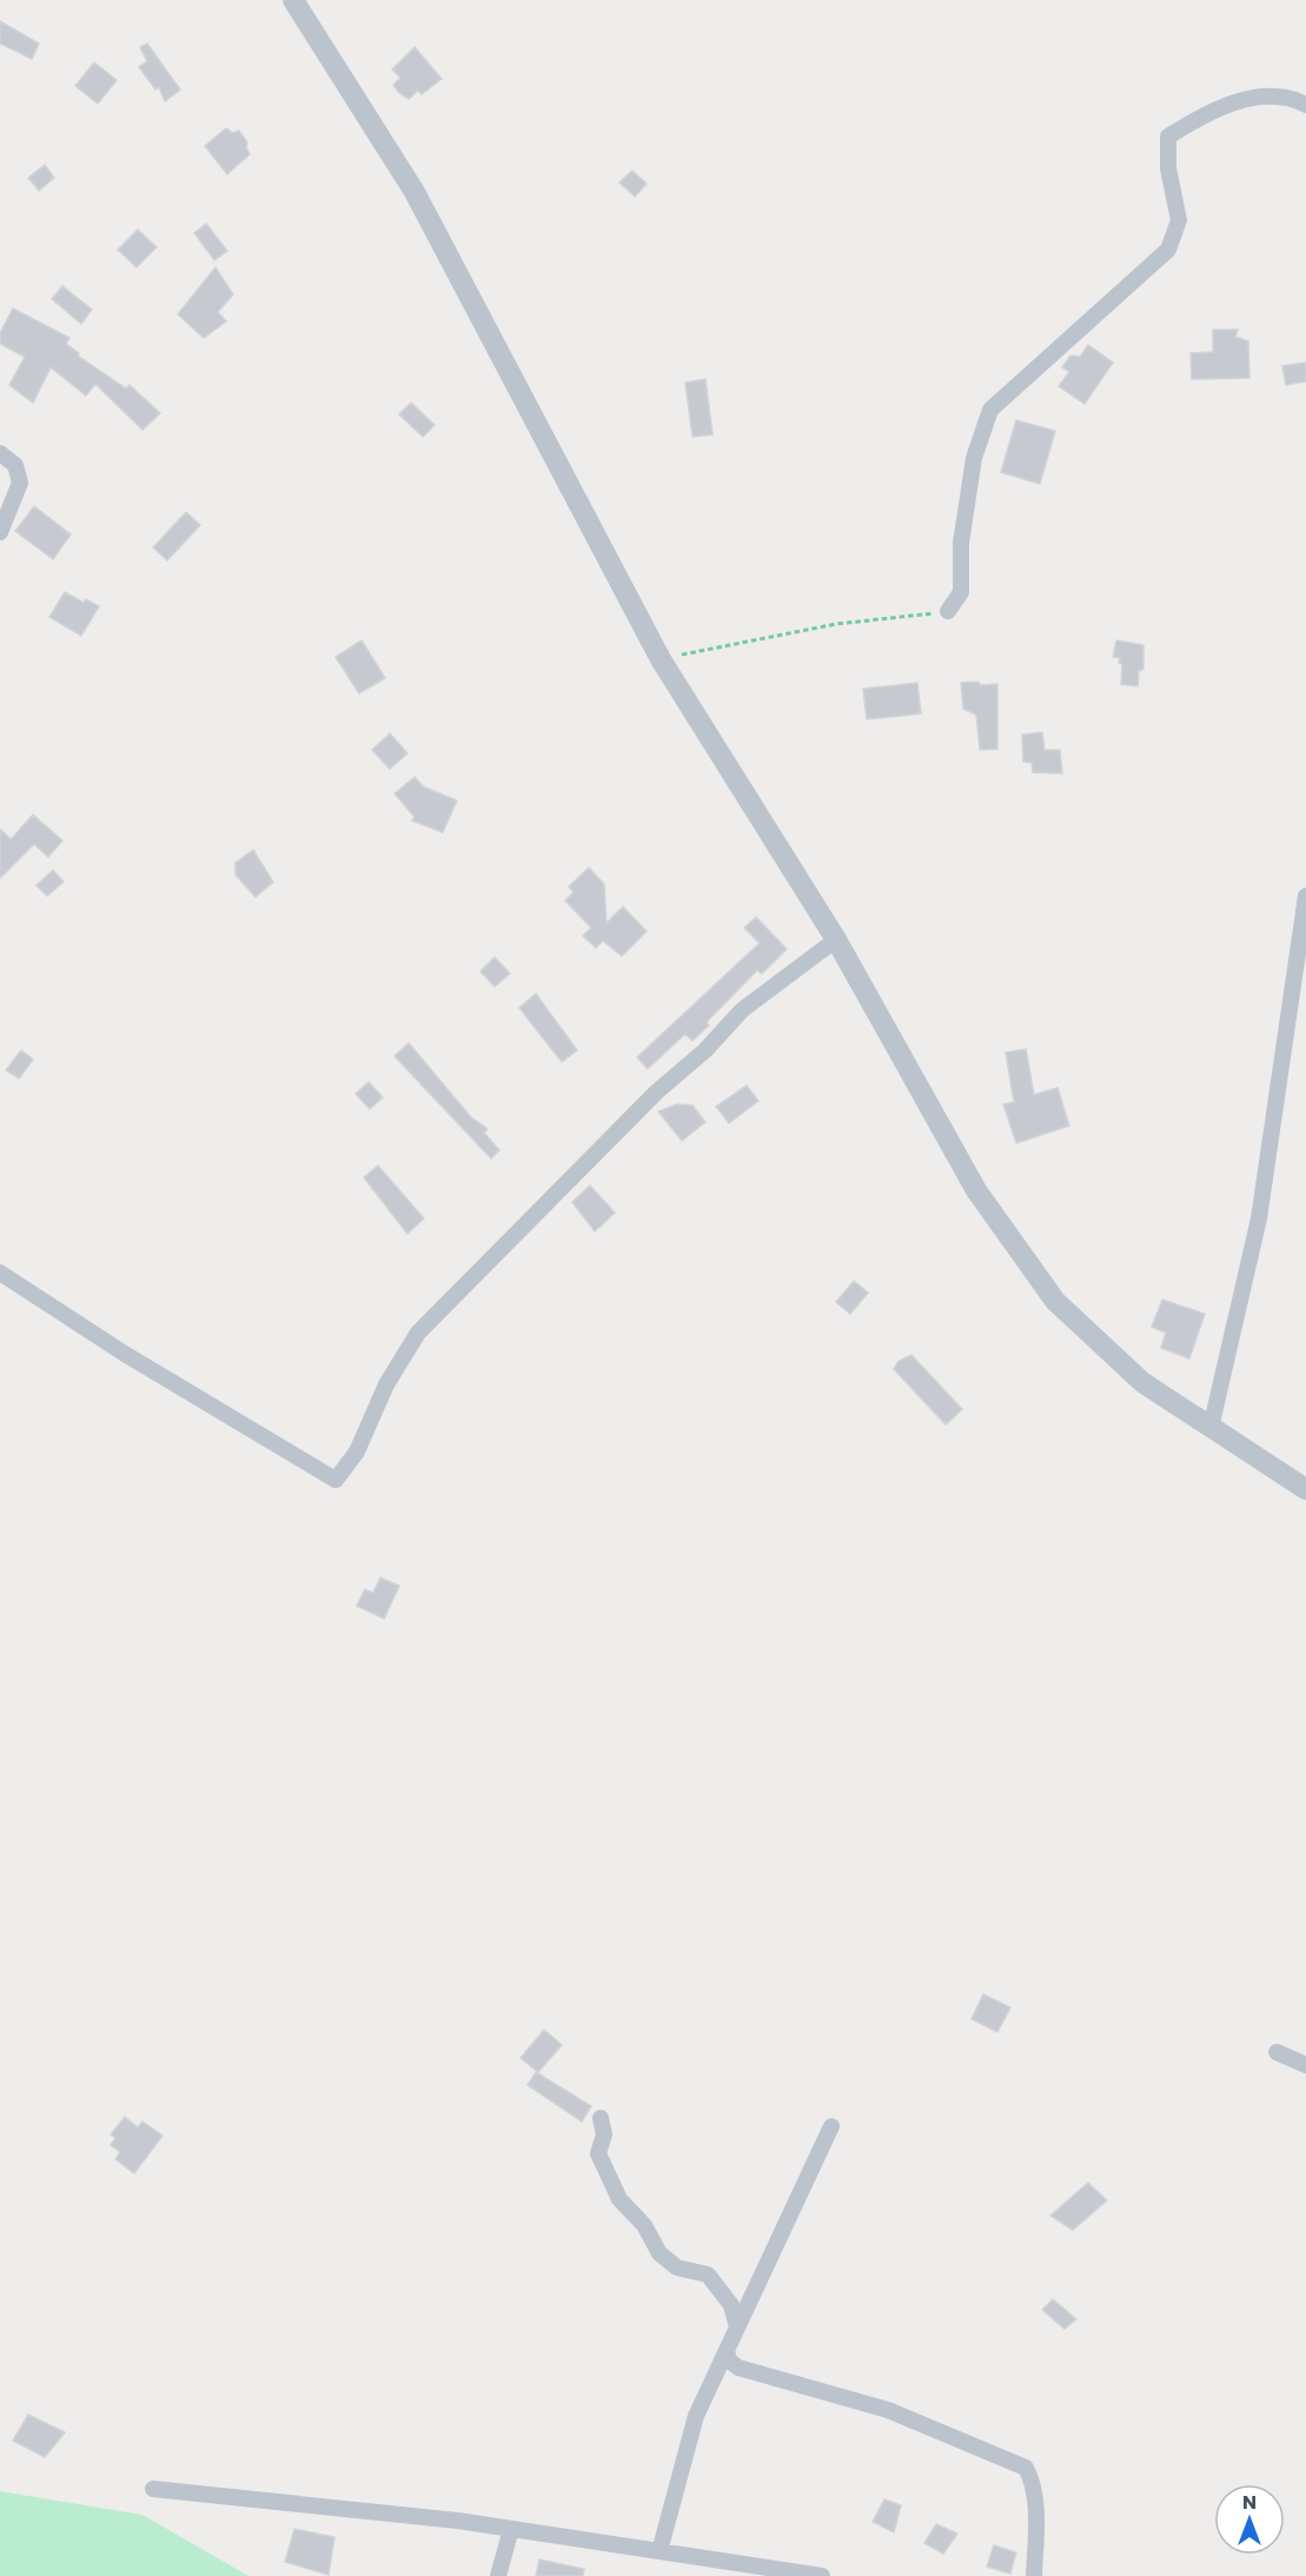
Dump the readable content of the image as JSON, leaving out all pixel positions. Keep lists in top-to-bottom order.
{
  "north": "top"
}
